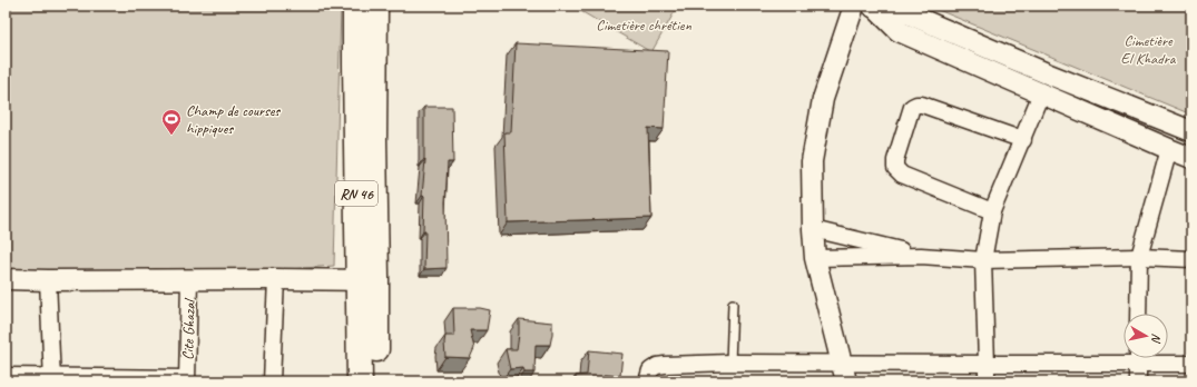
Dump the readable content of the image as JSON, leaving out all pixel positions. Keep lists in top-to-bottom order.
{
  "streets": {
    "highway": ["RN 46"],
    "street": ["Cite Ghazal"]
  },
  "parks": ["Cimetière chrétien", "Cimetière El Khadra"],
  "places": {
    "sports": ["Champ de courses hippiques"]
  },
  "north": "right"
}
